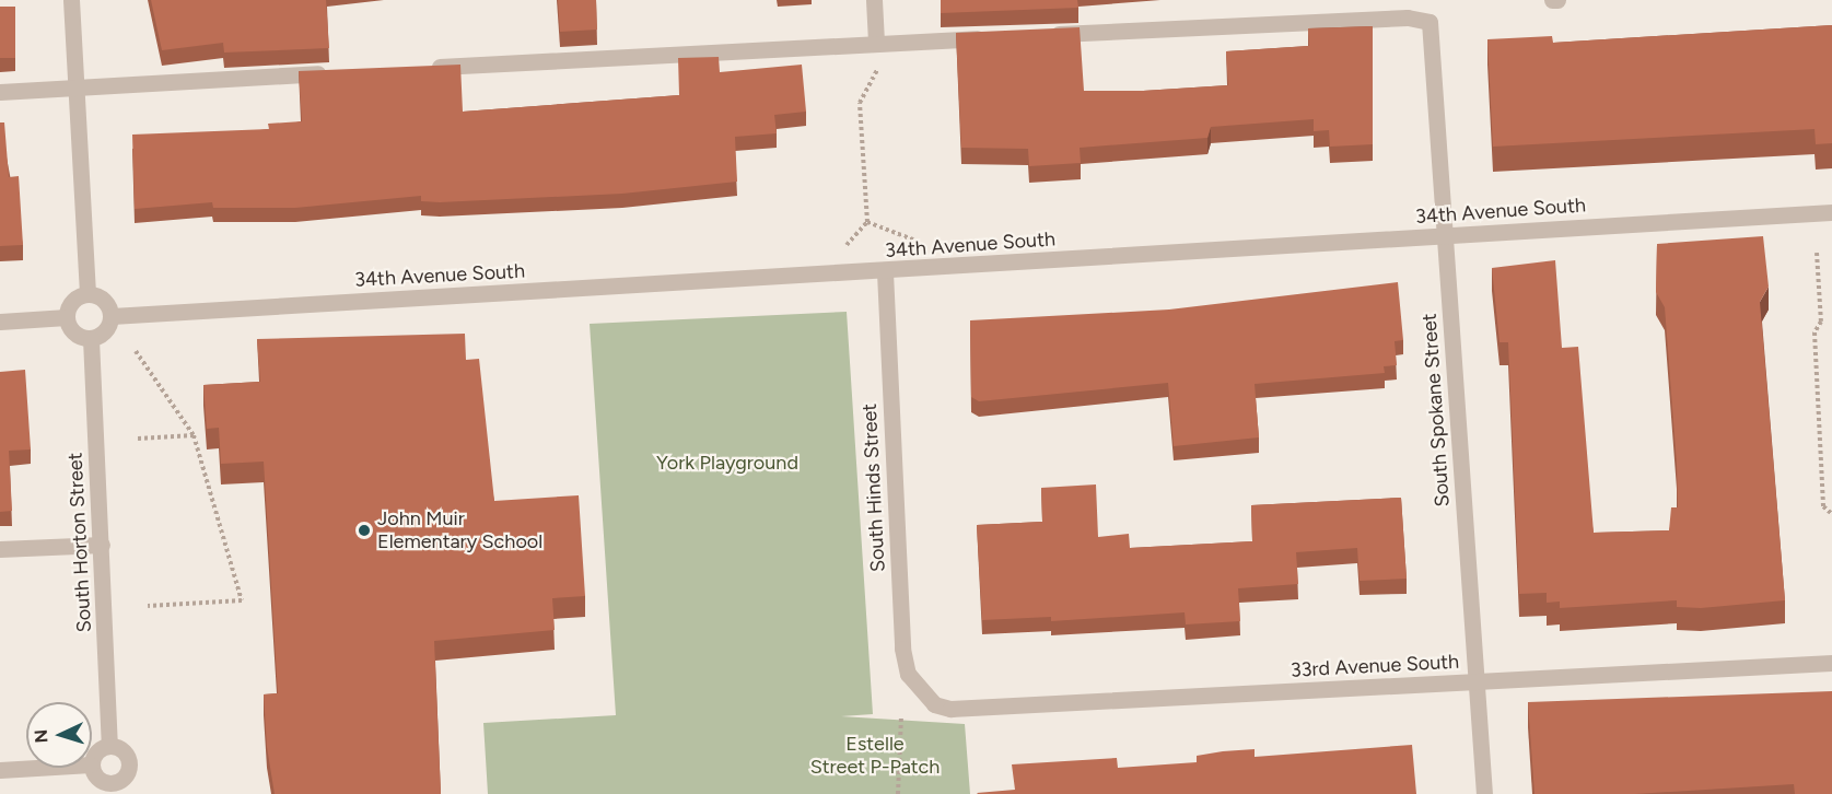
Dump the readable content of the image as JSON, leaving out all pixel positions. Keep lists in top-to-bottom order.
{
  "streets": {
    "street": [
      "34th Avenue South",
      "South Spokane Street",
      "South Hinds Street",
      "South Horton Street",
      "33rd Avenue South"
    ]
  },
  "crossings": [
    ["34th Avenue South", "South Spokane Street"],
    ["34th Avenue South", "South Hinds Street"],
    ["34th Avenue South", "South Horton Street"],
    ["South Spokane Street", "33rd Avenue South"],
    ["South Hinds Street", "33rd Avenue South"]
  ],
  "parks": ["York Playground", "Estelle Street P-Patch"],
  "places": ["John Muir Elementary School"],
  "north": "left"
}
